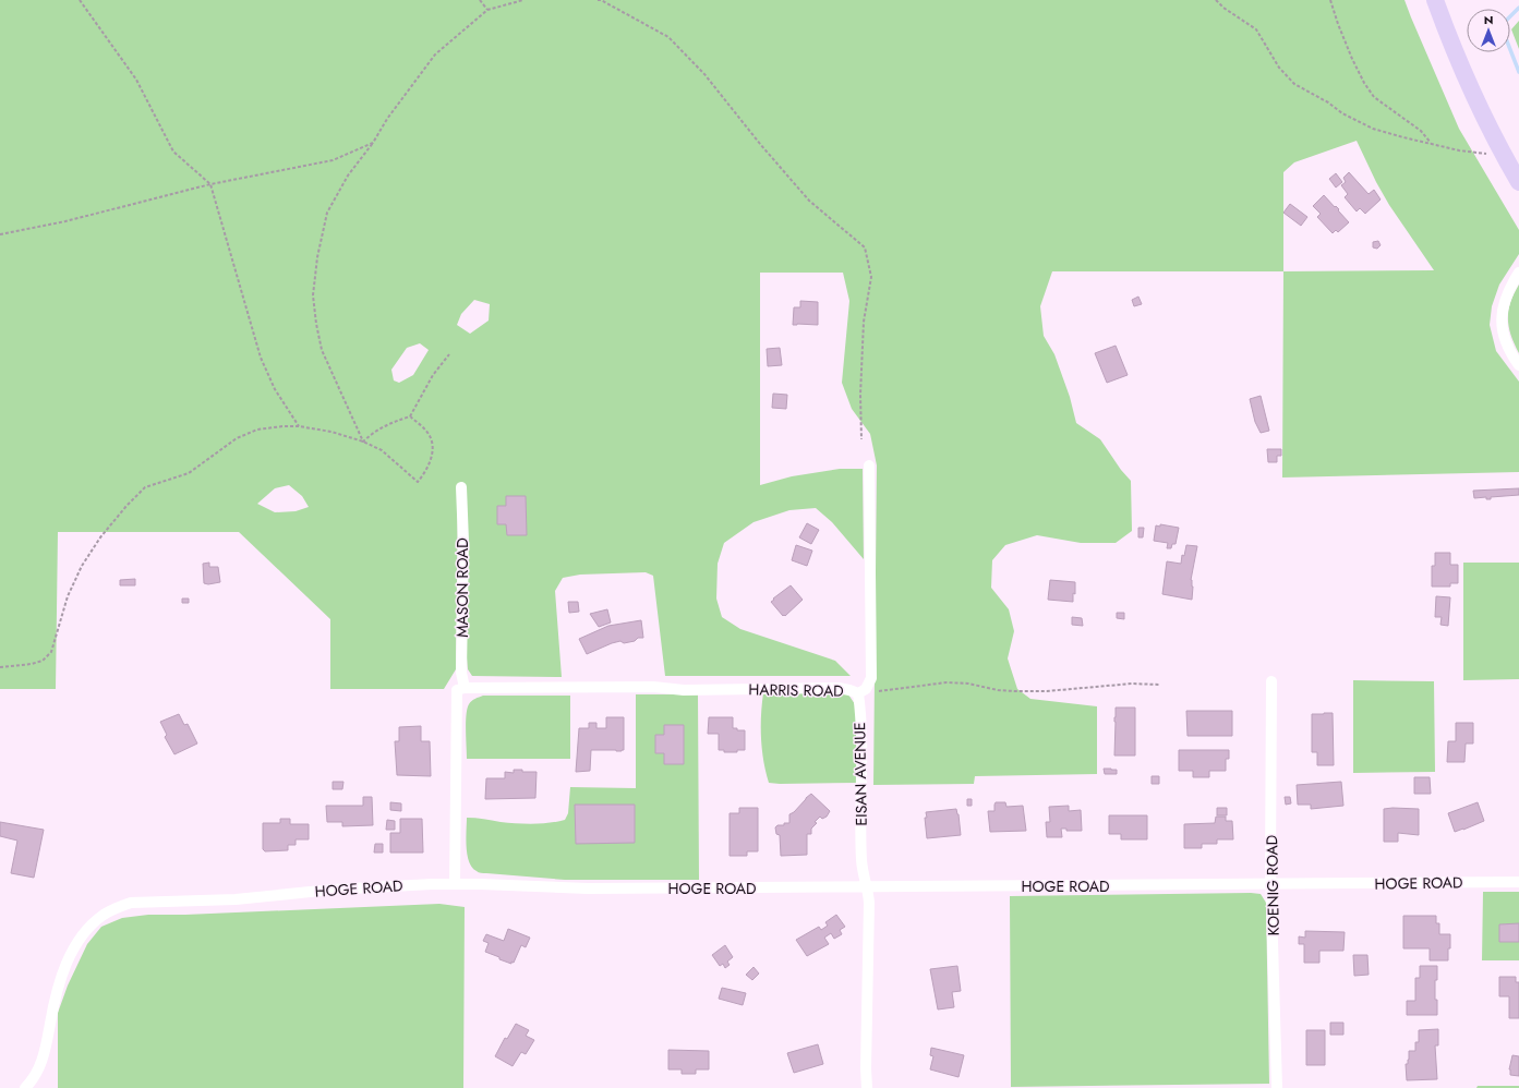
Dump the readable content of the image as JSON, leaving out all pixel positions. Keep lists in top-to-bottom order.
{
  "streets": {
    "street": [
      "MASON ROAD",
      "HARRIS ROAD",
      "EISAN AVENUE",
      "HOGE ROAD",
      "KOENIG ROAD"
    ]
  },
  "crossings": [
    ["MASON ROAD", "HARRIS ROAD"],
    ["MASON ROAD", "HOGE ROAD"],
    ["HARRIS ROAD", "EISAN AVENUE"],
    ["EISAN AVENUE", "HOGE ROAD"],
    ["HOGE ROAD", "KOENIG ROAD"]
  ],
  "north": "top"
}
